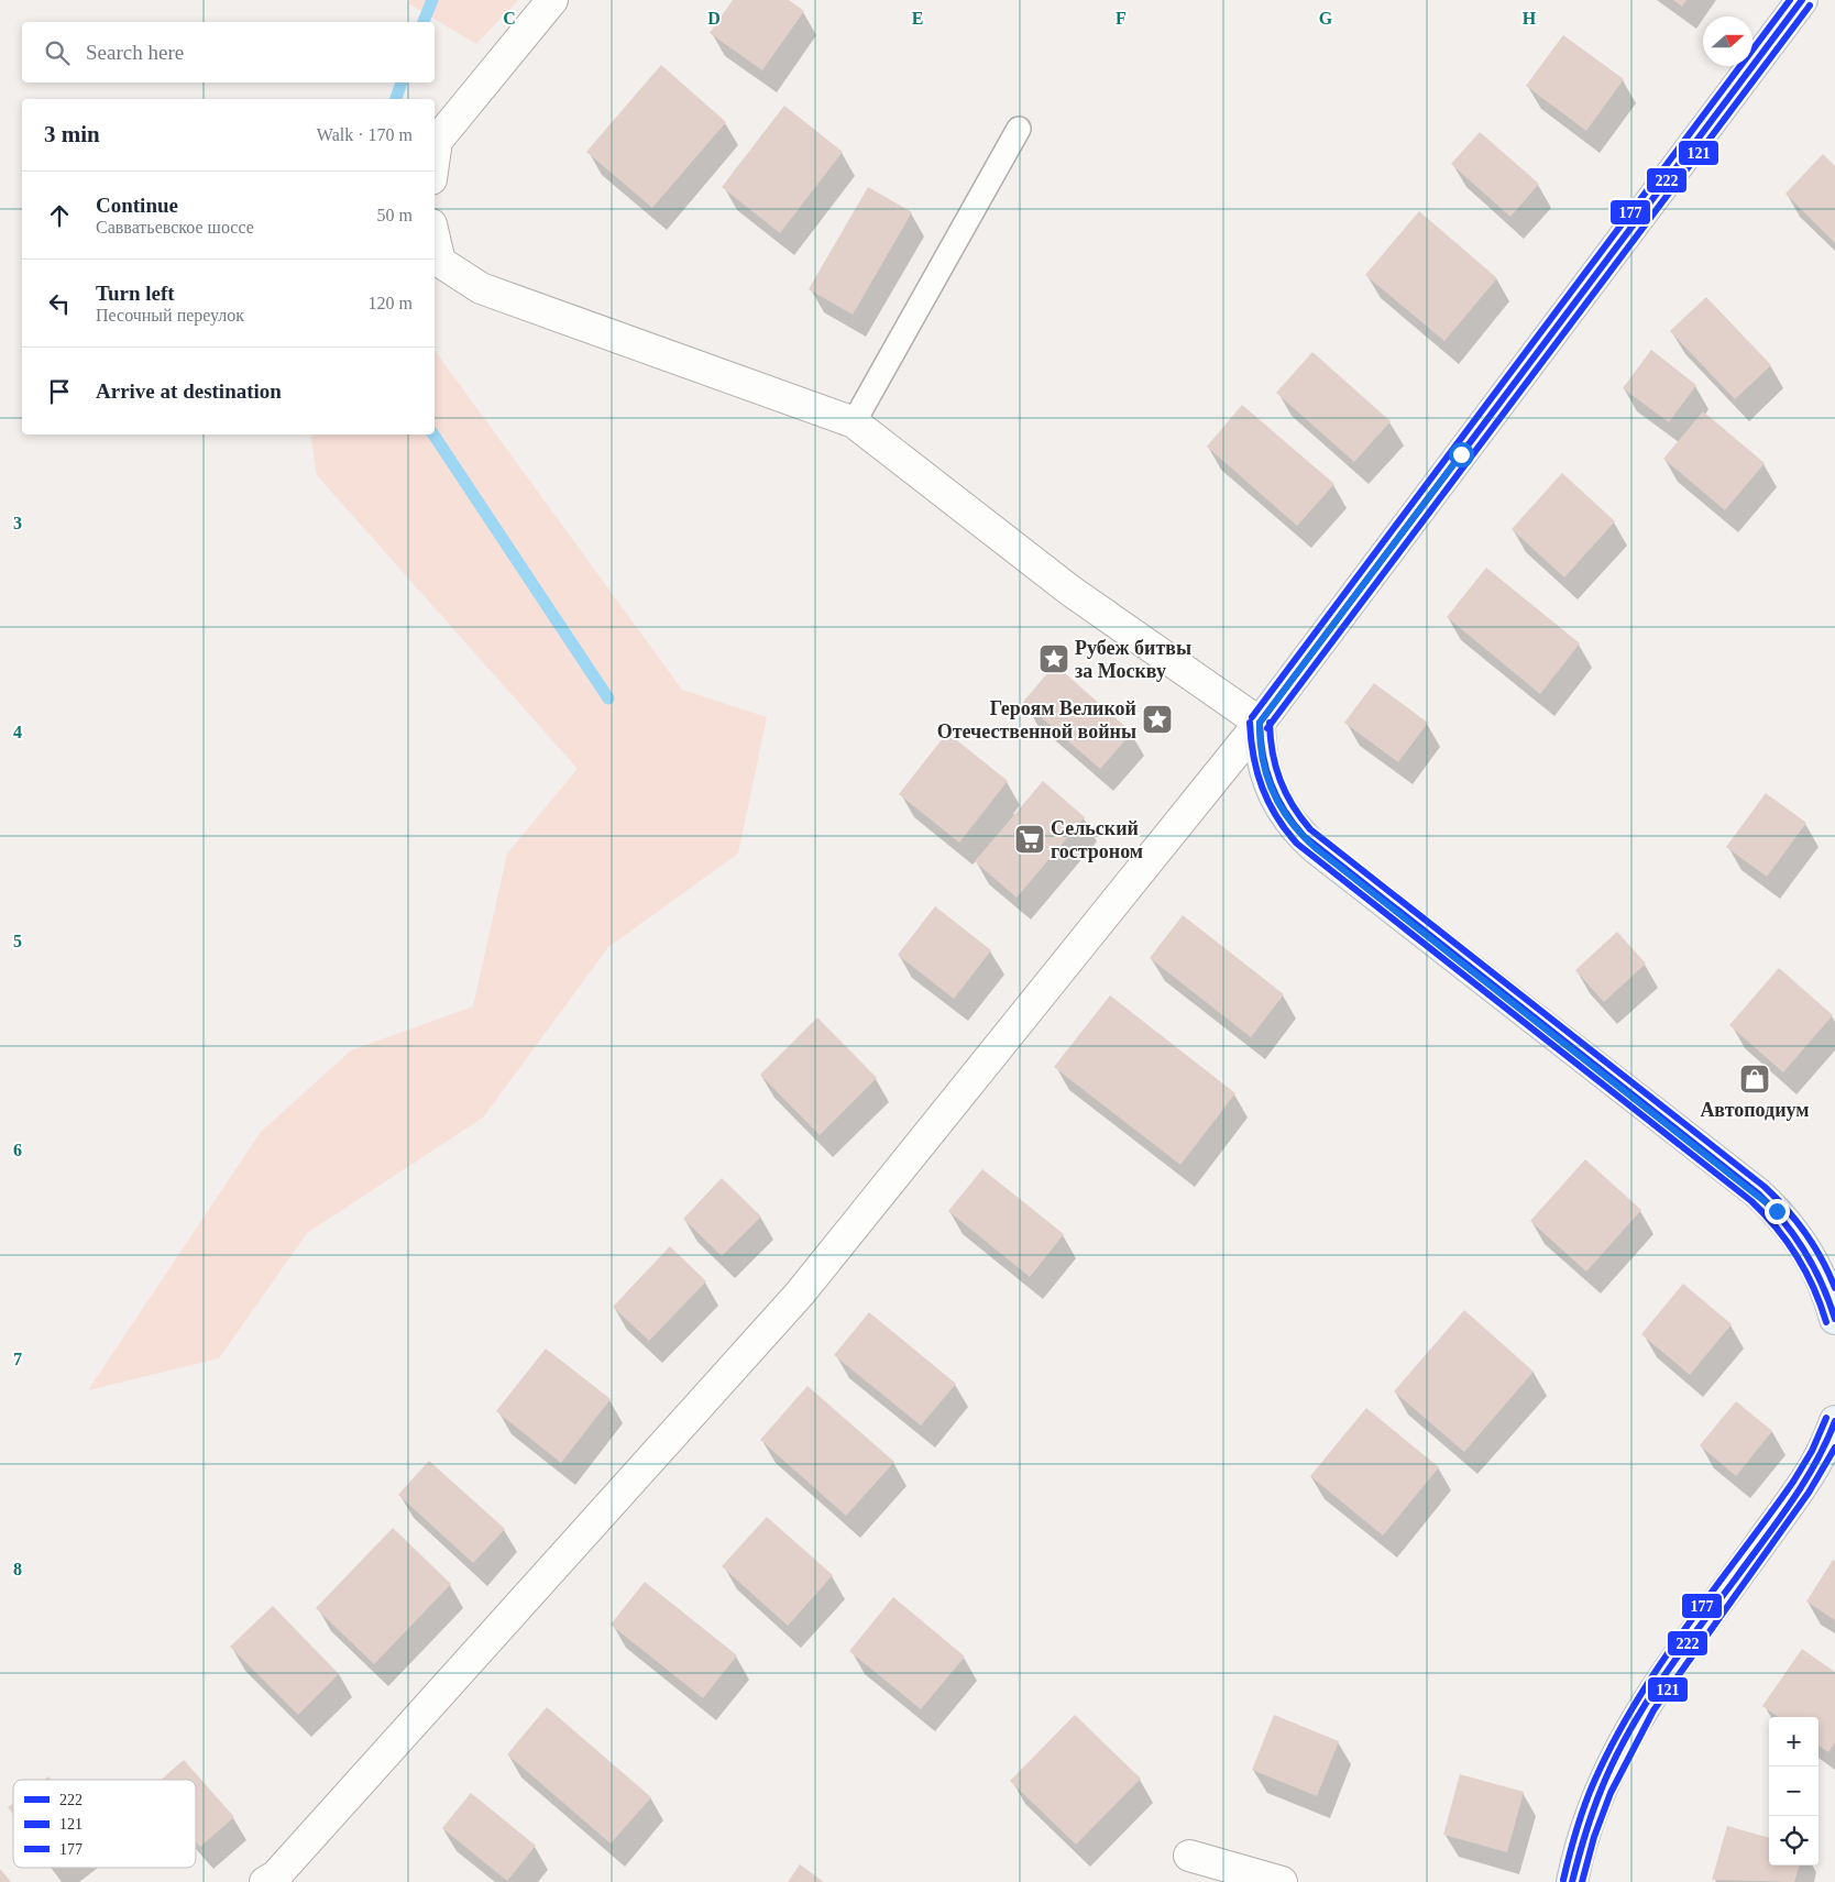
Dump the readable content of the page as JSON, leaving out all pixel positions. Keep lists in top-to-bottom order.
{
  "places": {
    "place": ["Рубеж битвы за Москву", "Героям Великой Отечественной войны"],
    "supermarket": ["Сельский гостроном"],
    "shop": ["Автоподиум"]
  },
  "lines": ["transit line 222", "transit line 177", "transit line 121"],
  "legend": ["222", "121", "177"],
  "north": "right",
  "page": {
    "search": "Search here",
    "heading": ["3 min", "Walk · 170 m"],
    "list": [
      ["Continue", "Савватьевское шоссе", "50 m"],
      ["Turn left", "Песочный переулок", "120 m"],
      "Arrive at destination"
    ],
    "map_buttons": ["+", "−"]
  },
  "grid": {
    "columns": [
      "C",
      "D",
      "E",
      "F",
      "G",
      "H"
    ],
    "rows": [
      "3",
      "4",
      "5",
      "6",
      "7",
      "8"
    ]
  }
}
